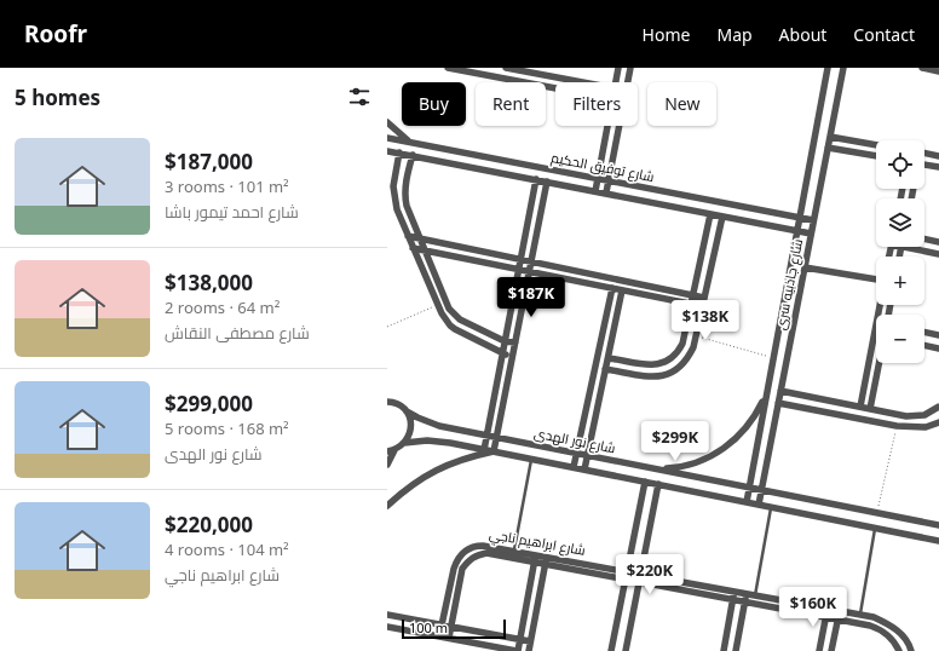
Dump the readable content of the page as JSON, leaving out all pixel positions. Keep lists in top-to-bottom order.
{
  "streets": {
    "street": [
      "شارع توفيق الحكيم",
      "شارع جاذبيه سرى",
      "شارع نور الهدى",
      "شارع ابراهيم ناجي"
    ]
  },
  "crossings": [
    ["شارع توفيق الحكيم", "شارع جاذبيه سرى"],
    ["شارع جاذبيه سرى", "شارع نور الهدى"]
  ],
  "scale_bar": "100 m",
  "page": {
    "header": "Roofr",
    "nav": [
      "Home",
      "Map",
      "About",
      "Contact"
    ],
    "heading": "5 homes",
    "chip": [
      "Buy",
      "Rent",
      "Filters",
      "New"
    ],
    "list": [
      {
        "name": "$187,000",
        "note": "3 rooms · 101 m² · شارع احمد تيمور باشا"
      },
      {
        "name": "$138,000",
        "note": "2 rooms · 64 m² · شارع مصطفى النقاش"
      },
      {
        "name": "$299,000",
        "note": "5 rooms · 168 m² · شارع نور الهدى"
      },
      {
        "name": "$220,000",
        "note": "4 rooms · 104 m² · شارع ابراهيم ناجي"
      }
    ],
    "map_buttons": ["+", "−"],
    "price": [
      "$187K",
      "$138K",
      "$299K",
      "$220K",
      "$160K"
    ],
    "scale": "100 m"
  }
}
